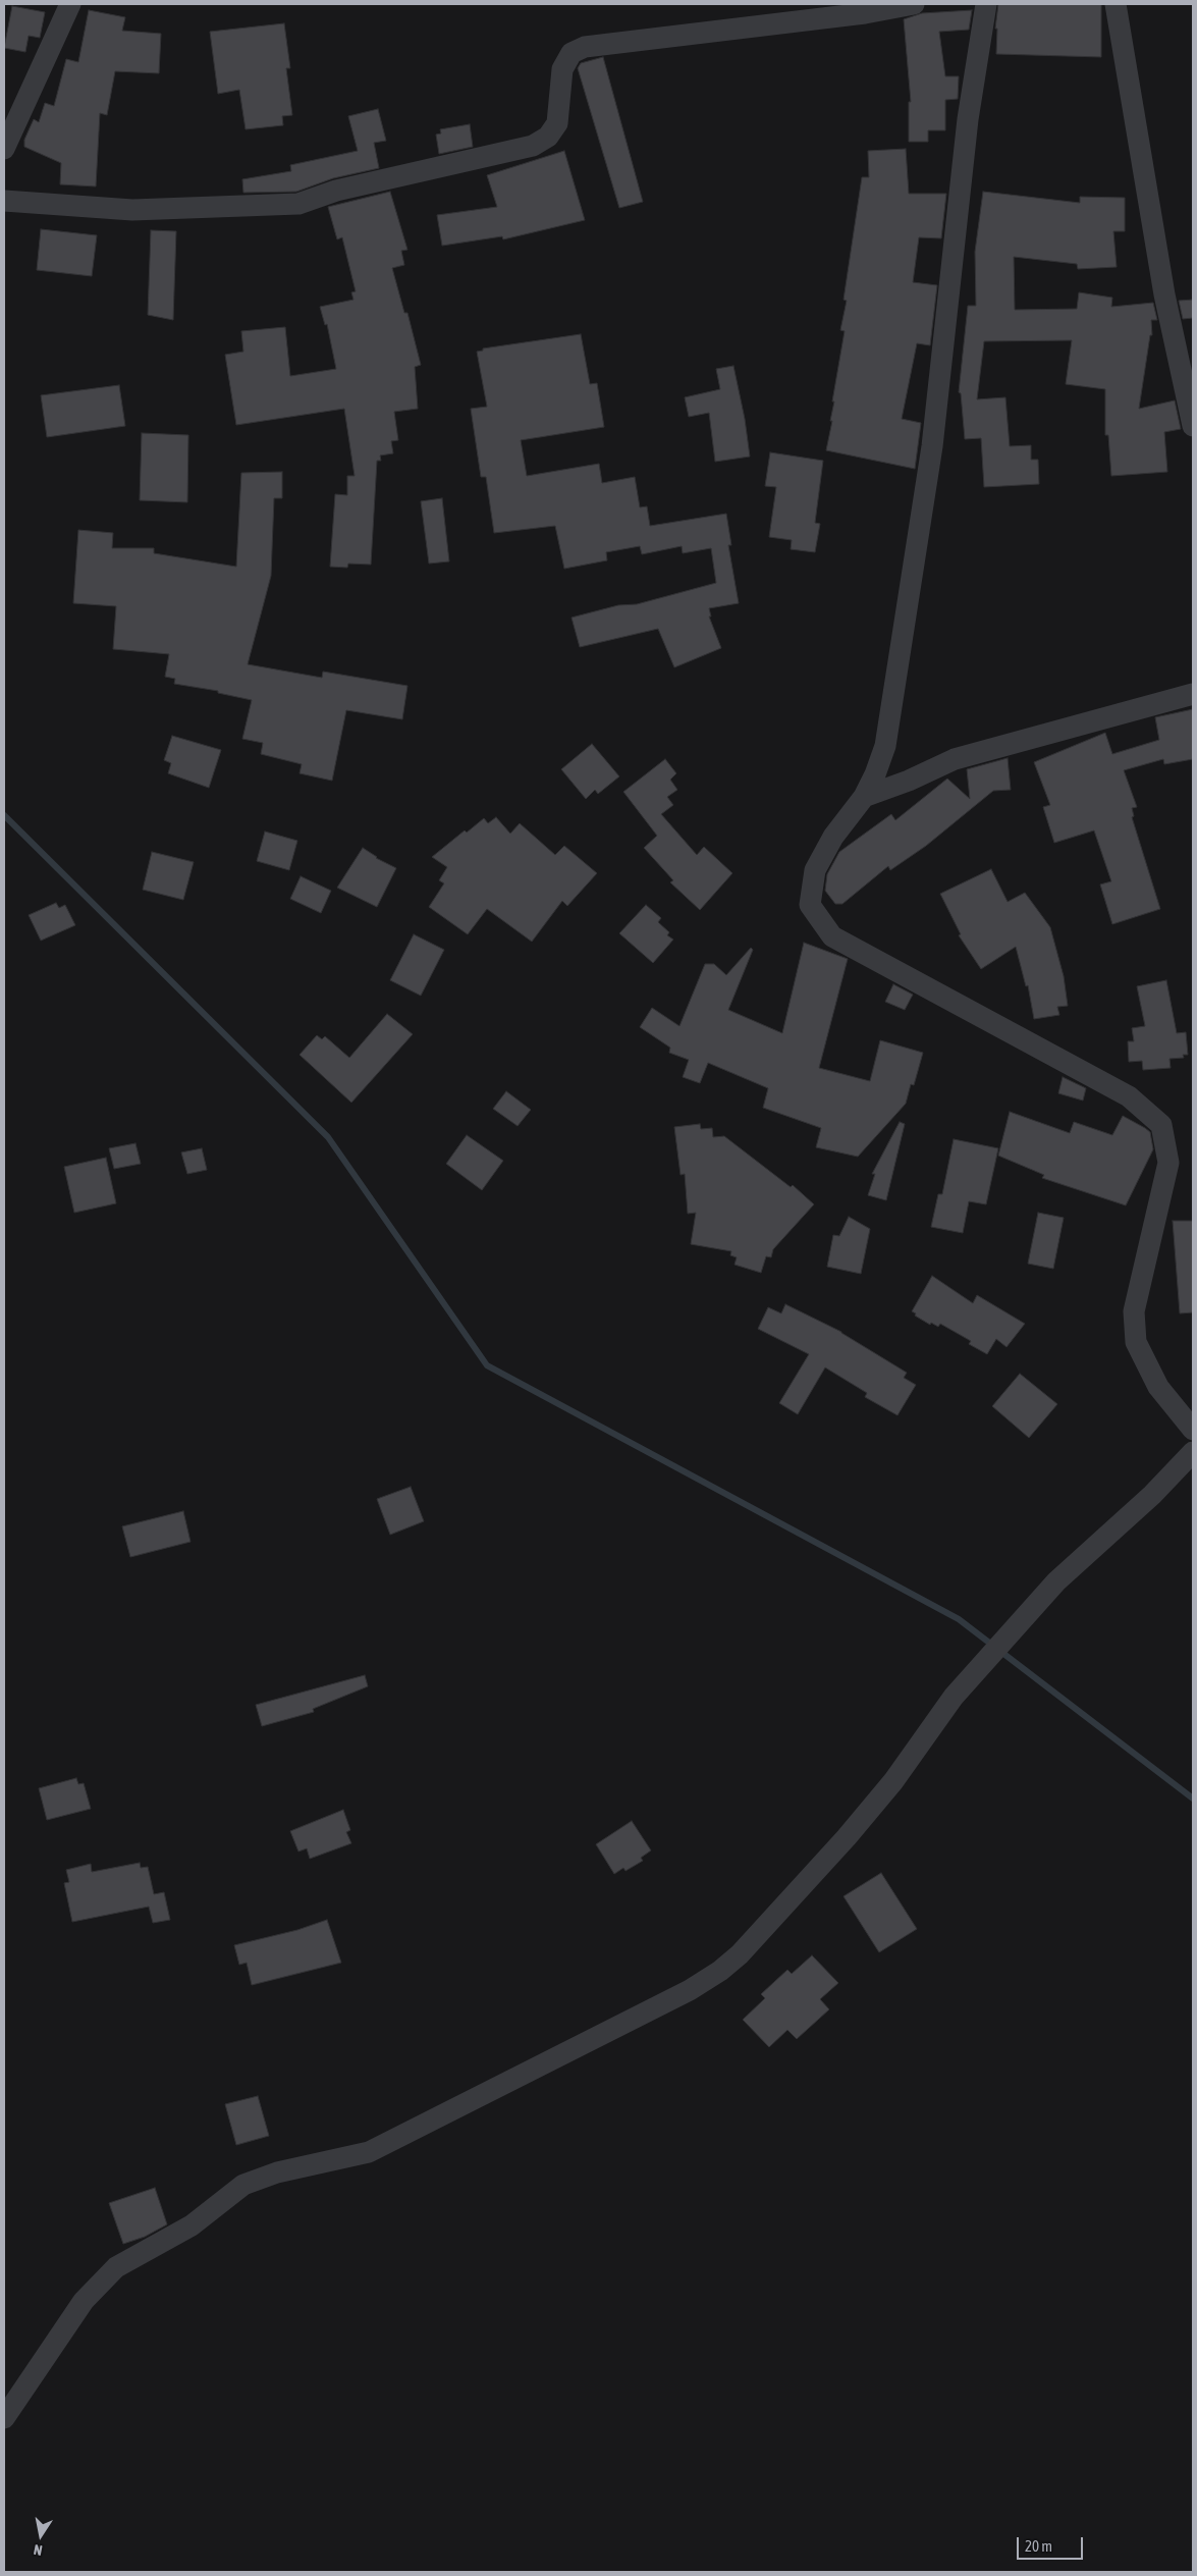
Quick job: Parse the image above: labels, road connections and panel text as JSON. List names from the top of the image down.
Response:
{
  "scale_bar": "20 m",
  "north": "bottom"
}
